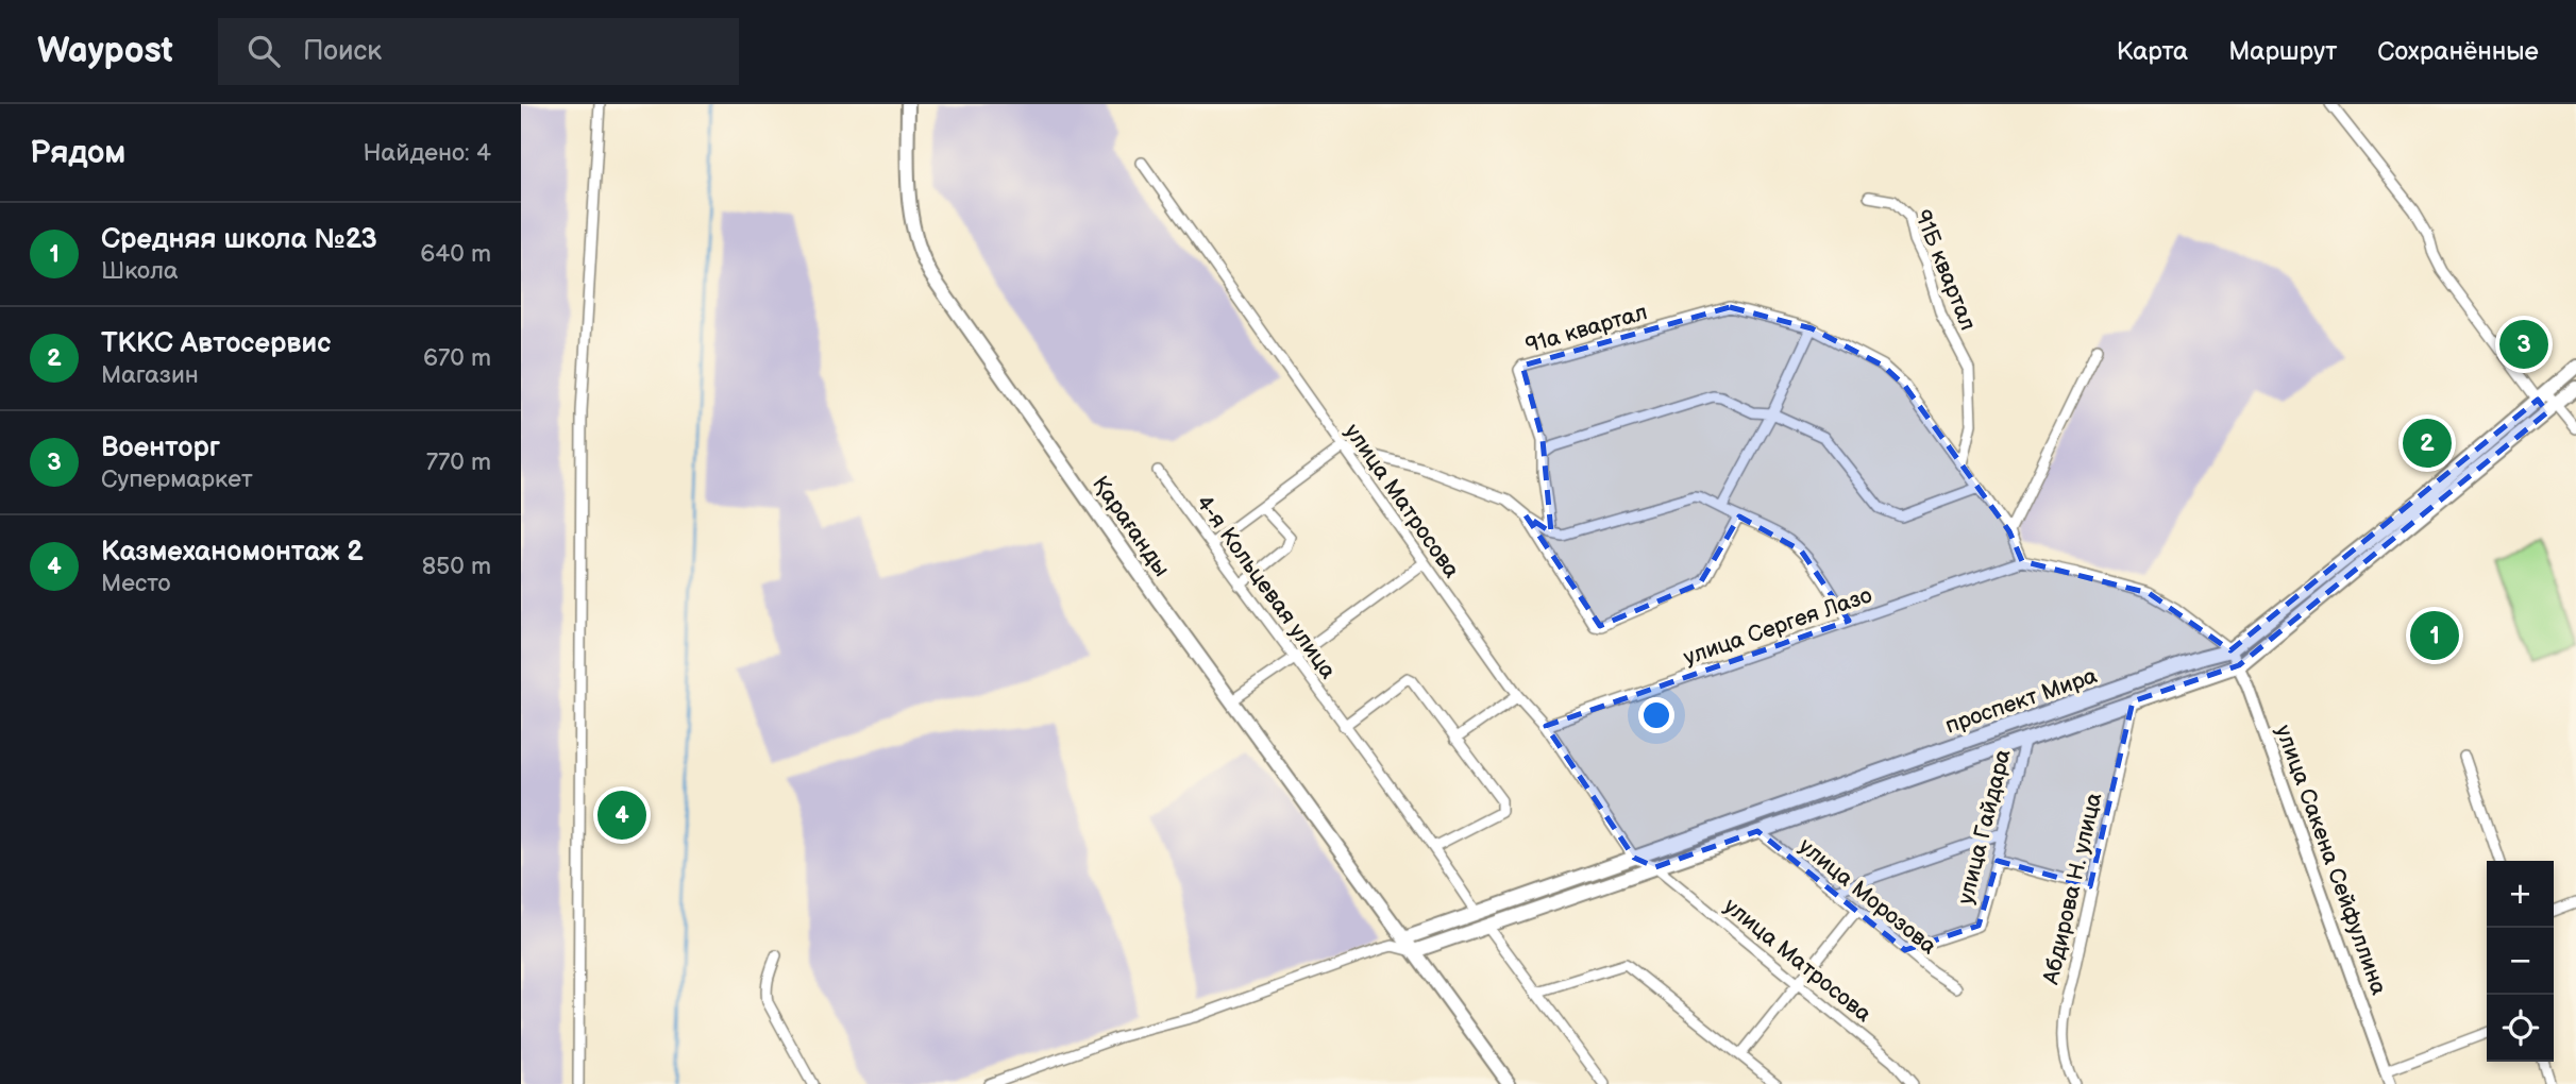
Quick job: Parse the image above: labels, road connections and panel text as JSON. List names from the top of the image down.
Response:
{
  "streets": {
    "main road": ["Қарағанды", "проспект Мира"],
    "street": [
      "91Б квартал",
      "91а квартал",
      "улица Матросова",
      "4-я Кольцевая улица",
      "улица Сергея Лазо",
      "улица Гайдара",
      "улица Сакена Сейфуллина",
      "Абдирова Н. улица",
      "улица Морозова"
    ]
  },
  "crossings": [
    ["улица Матросова", "улица Сергея Лазо"],
    ["улица Матросова", "проспект Мира"],
    ["Қарағанды", "проспект Мира"],
    ["4-я Кольцевая улица", "проспект Мира"],
    ["проспект Мира", "улица Гайдара"],
    ["проспект Мира", "улица Сакена Сейфуллина"],
    ["проспект Мира", "Абдирова Н. улица"],
    ["проспект Мира", "улица Морозова"],
    ["улица Гайдара", "улица Морозова"]
  ],
  "page": {
    "header": "Waypost",
    "search": "Поиск",
    "nav": ["Карта", "Маршрут", "Сохранённые"],
    "heading": ["Рядом", "Найдено: 4"],
    "list": [
      {
        "mark": "1",
        "name": "Средняя школа №23",
        "note": "Школа",
        "value": "640 m"
      },
      {
        "mark": "2",
        "name": "ТККС Автосервис",
        "note": "Магазин",
        "value": "670 m"
      },
      {
        "mark": "3",
        "name": "Военторг",
        "note": "Супермаркет",
        "value": "770 m"
      },
      {
        "mark": "4",
        "name": "Казмеханомонтаж 2",
        "note": "Место",
        "value": "850 m"
      }
    ],
    "pins": [
      "3",
      "2",
      "1",
      "4"
    ],
    "map_buttons": ["+", "−"]
  }
}
